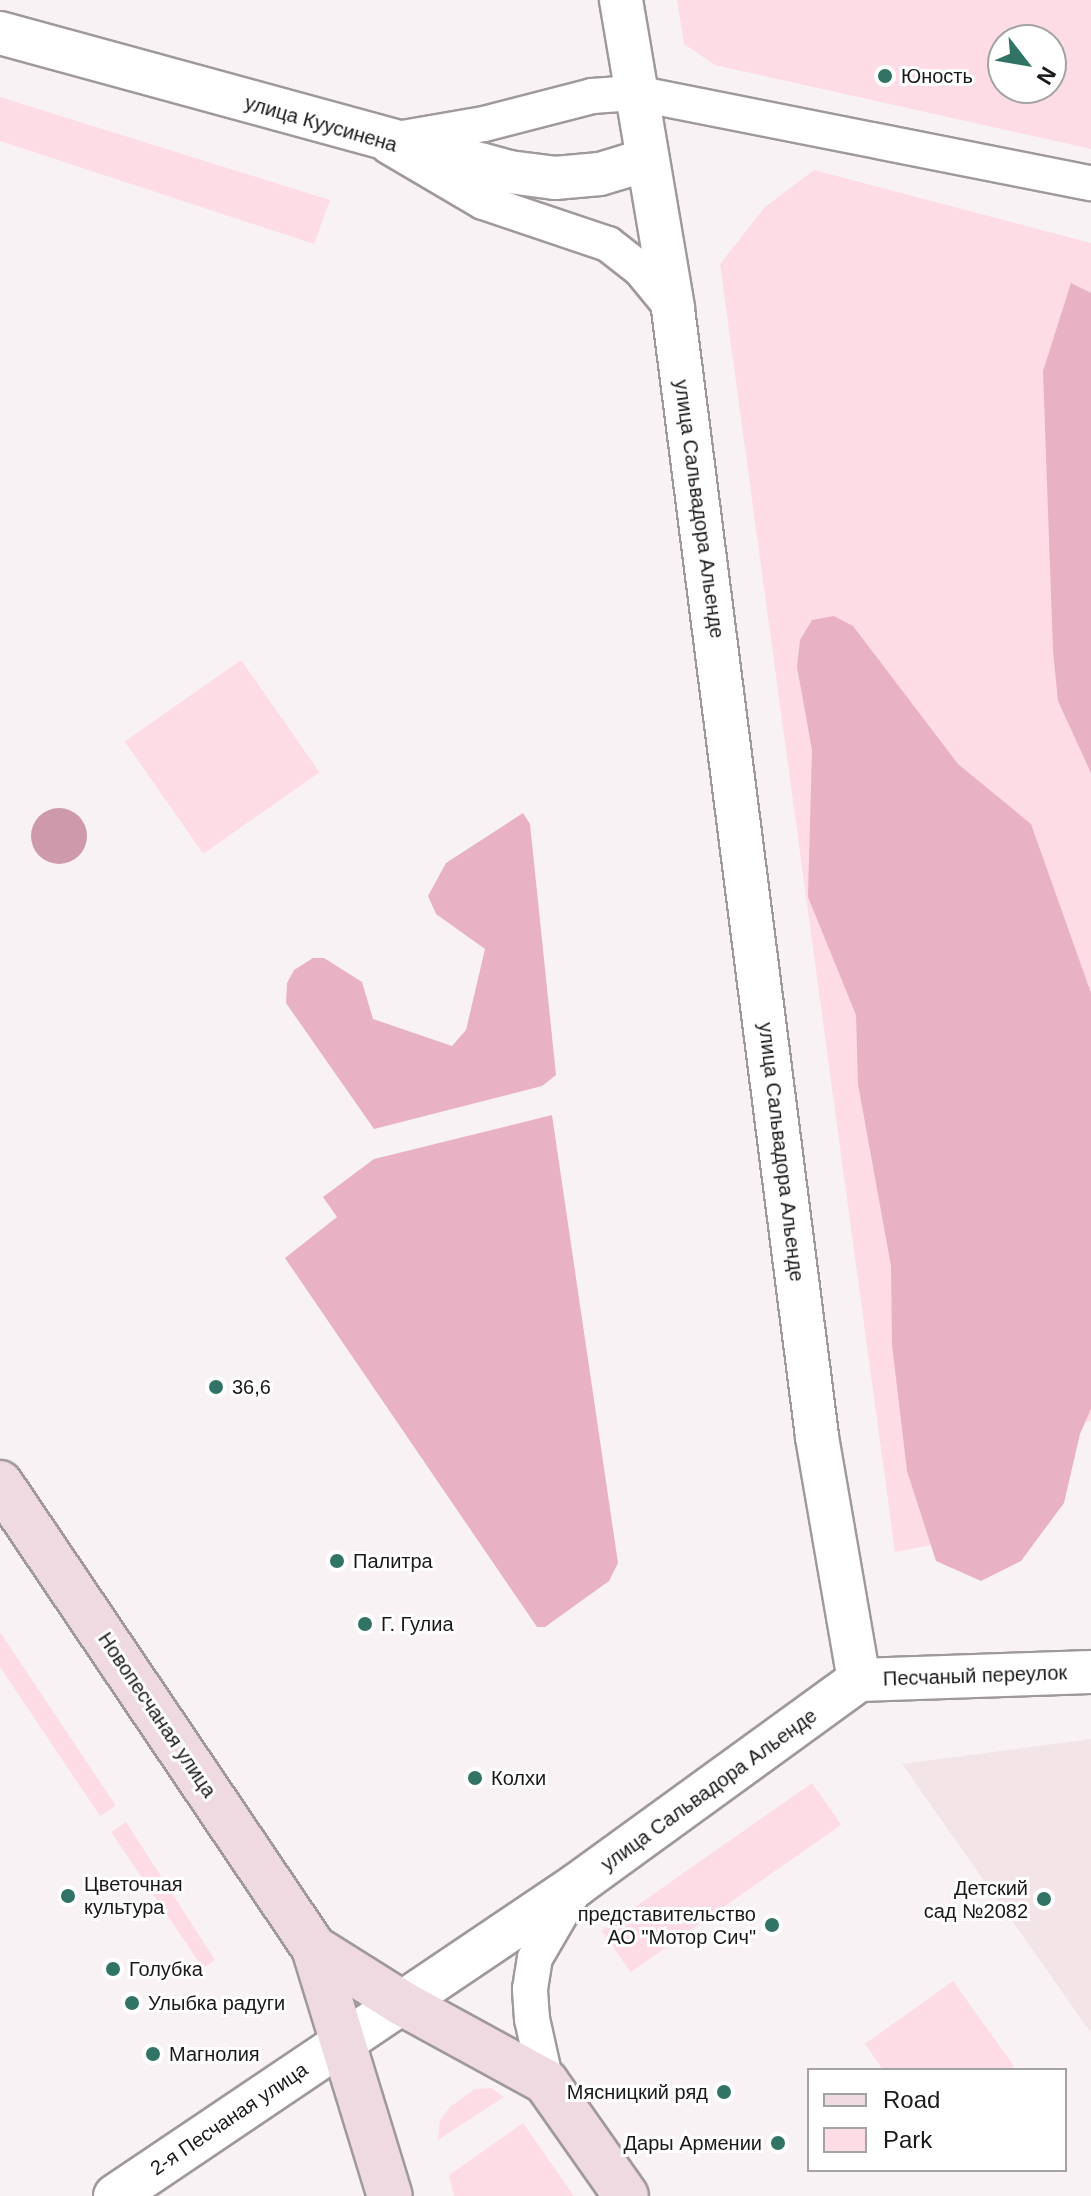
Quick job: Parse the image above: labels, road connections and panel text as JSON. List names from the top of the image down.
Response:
{
  "streets": {
    "main road": ["Новопесчаная улица"],
    "street": [
      "улица Куусинена",
      "улица Сальвадора Альенде",
      "Песчаный переулок",
      "2-я Песчаная улица"
    ]
  },
  "crossings": [
    ["улица Куусинена", "улица Сальвадора Альенде"],
    ["улица Сальвадора Альенде", "Песчаный переулок"],
    ["улица Сальвадора Альенде", "Новопесчаная улица"],
    ["улица Сальвадора Альенде", "2-я Песчаная улица"],
    ["Новопесчаная улица", "2-я Песчаная улица"]
  ],
  "places": [
    "Юность",
    "36,6",
    "Палитра",
    "Г. Гулиа",
    "Колхи",
    "Цветочная культура",
    "Детский сад №2082",
    "представительство АО \"Мотор Сич\"",
    "Голубка",
    "Улыбка радуги",
    "Магнолия",
    "Мясницкий ряд",
    "Дары Армении"
  ],
  "legend": ["Road", "Park"],
  "north": "bottom right"
}
